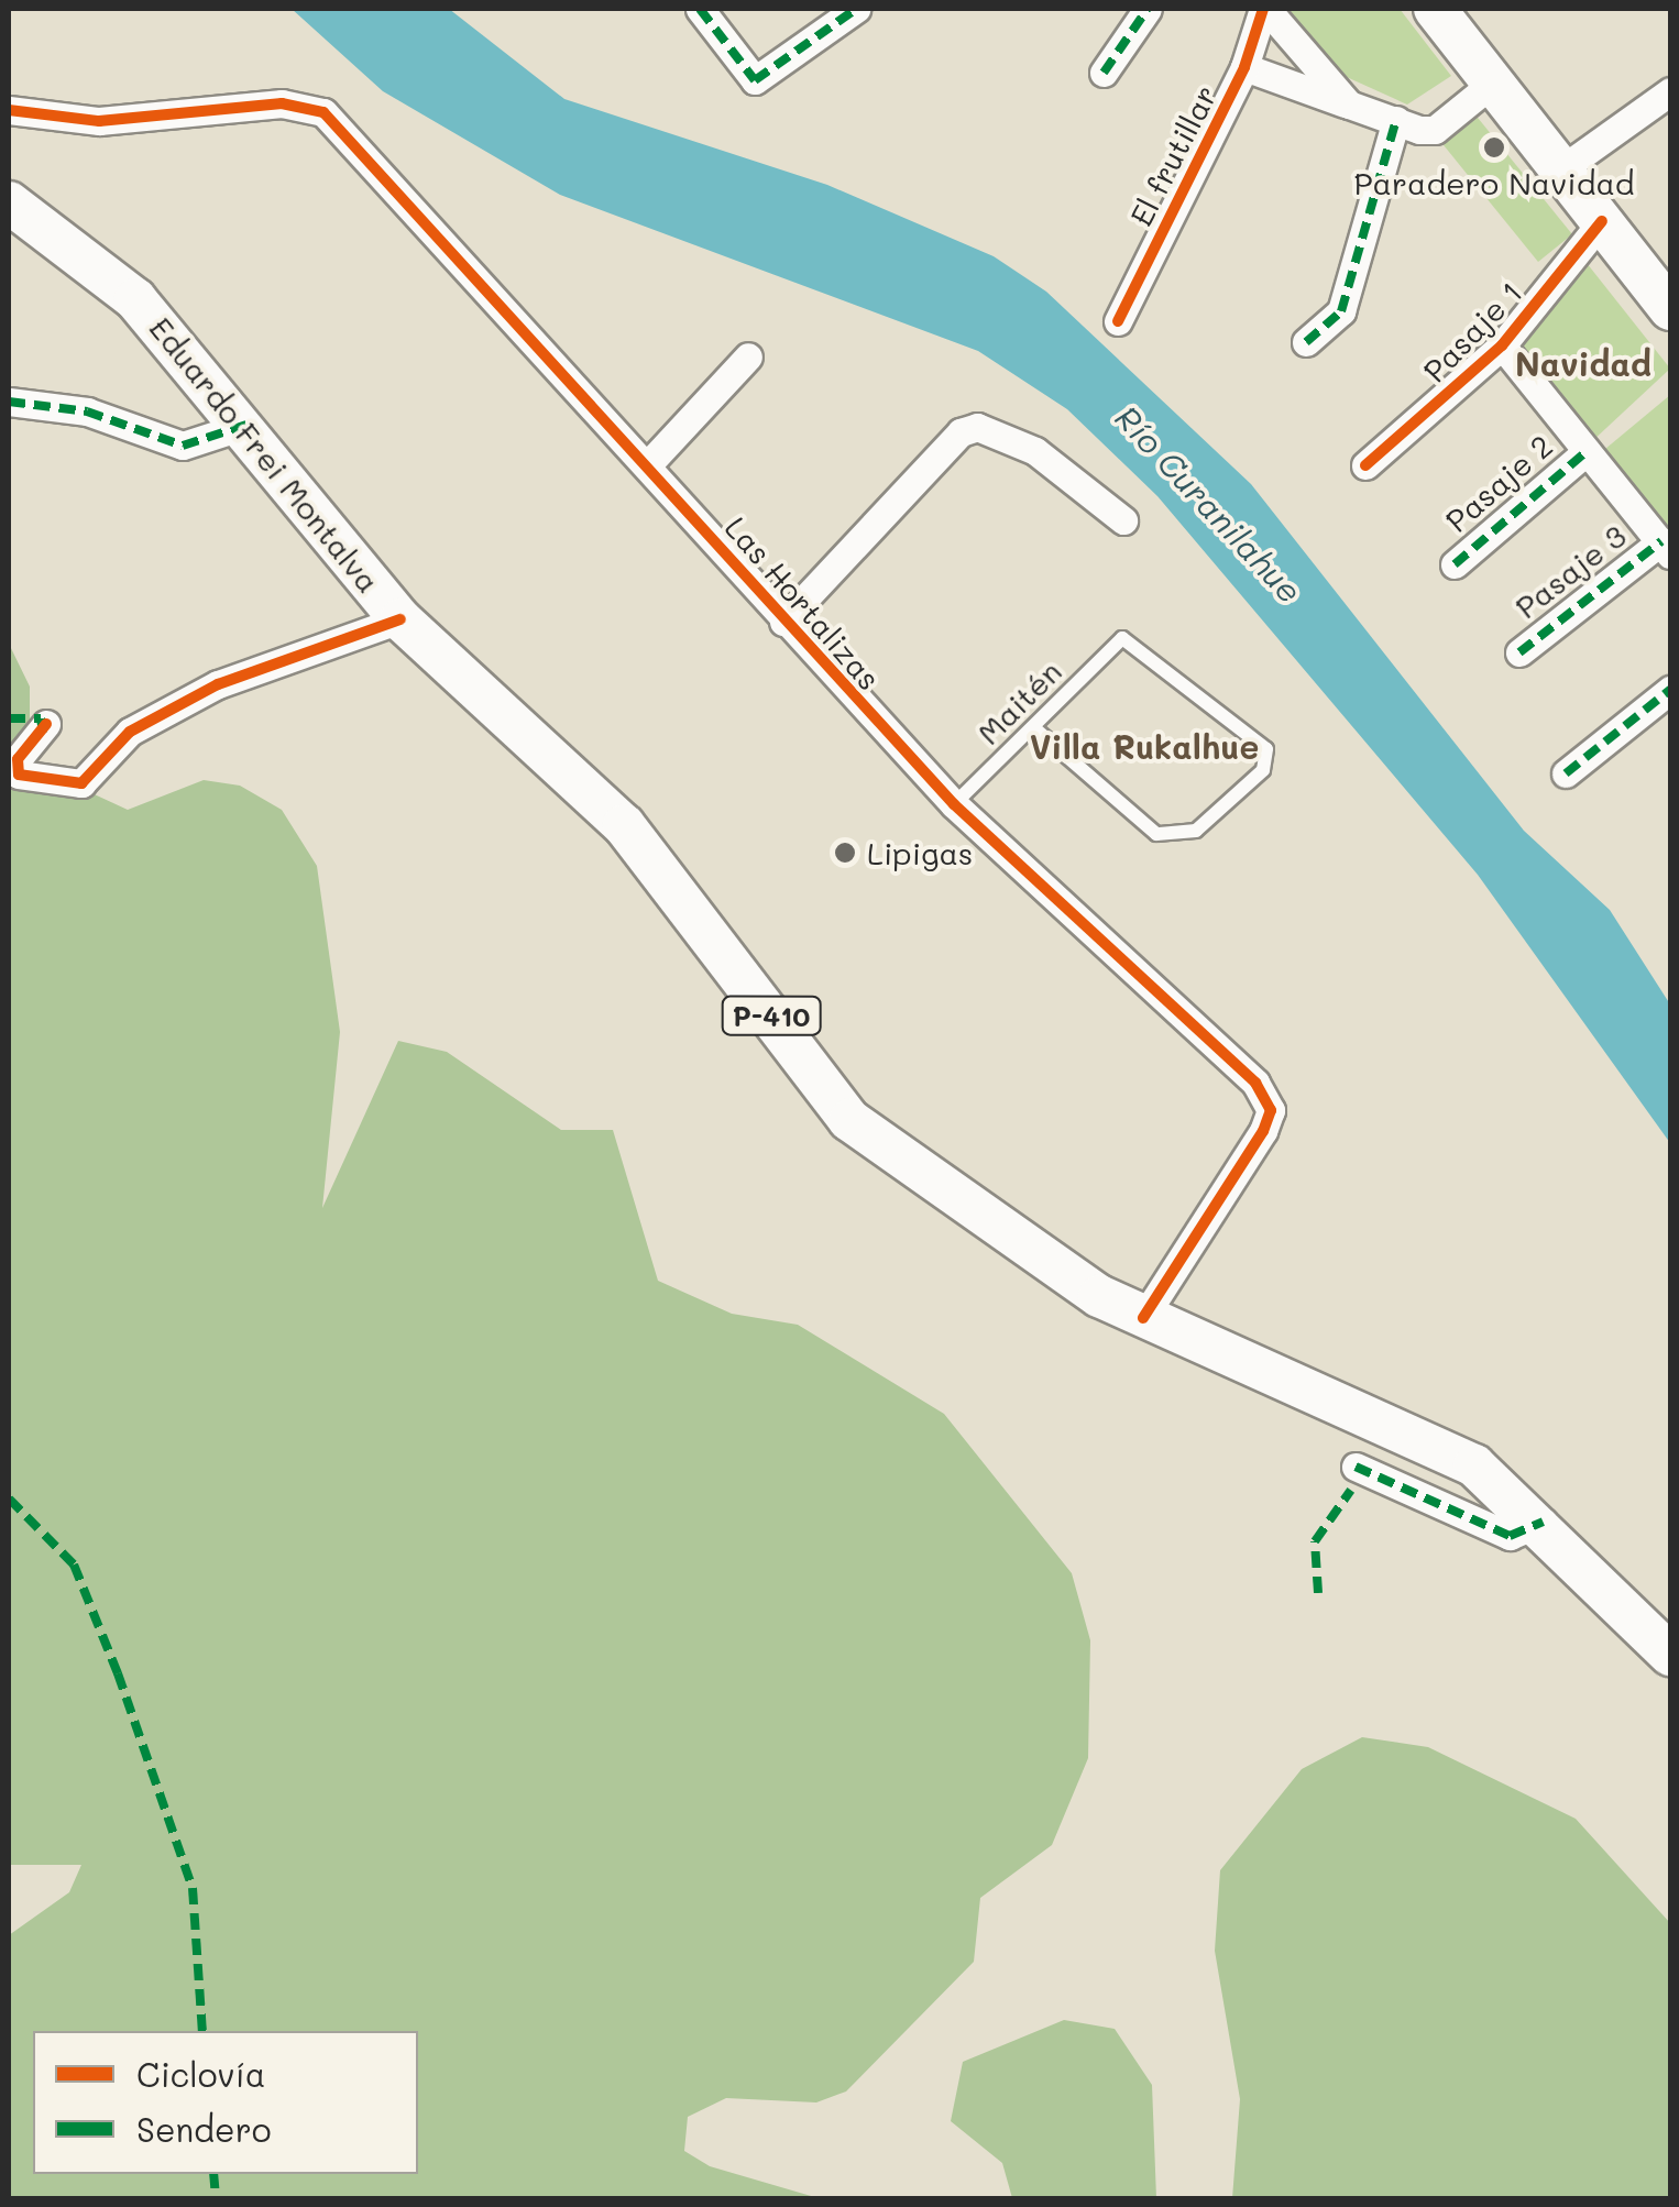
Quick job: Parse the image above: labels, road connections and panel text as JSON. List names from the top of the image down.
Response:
{
  "streets": {
    "main road": ["Eduardo Frei Montalva", "P-410"],
    "street": [
      "El frutillar",
      "Pasaje 1",
      "Pasaje 2",
      "Pasaje 3",
      "Las Hortalizas"
    ],
    "lane": ["Maitén"]
  },
  "crossings": [
    ["Eduardo Frei Montalva", "Las Hortalizas"],
    ["Las Hortalizas", "Maitén"]
  ],
  "districts": ["Navidad", "Villa Rukalhue"],
  "water": ["Río Curanilahue"],
  "places": ["Paradero Navidad", "Lipigas"],
  "legend": ["Ciclovía", "Sendero"]
}
